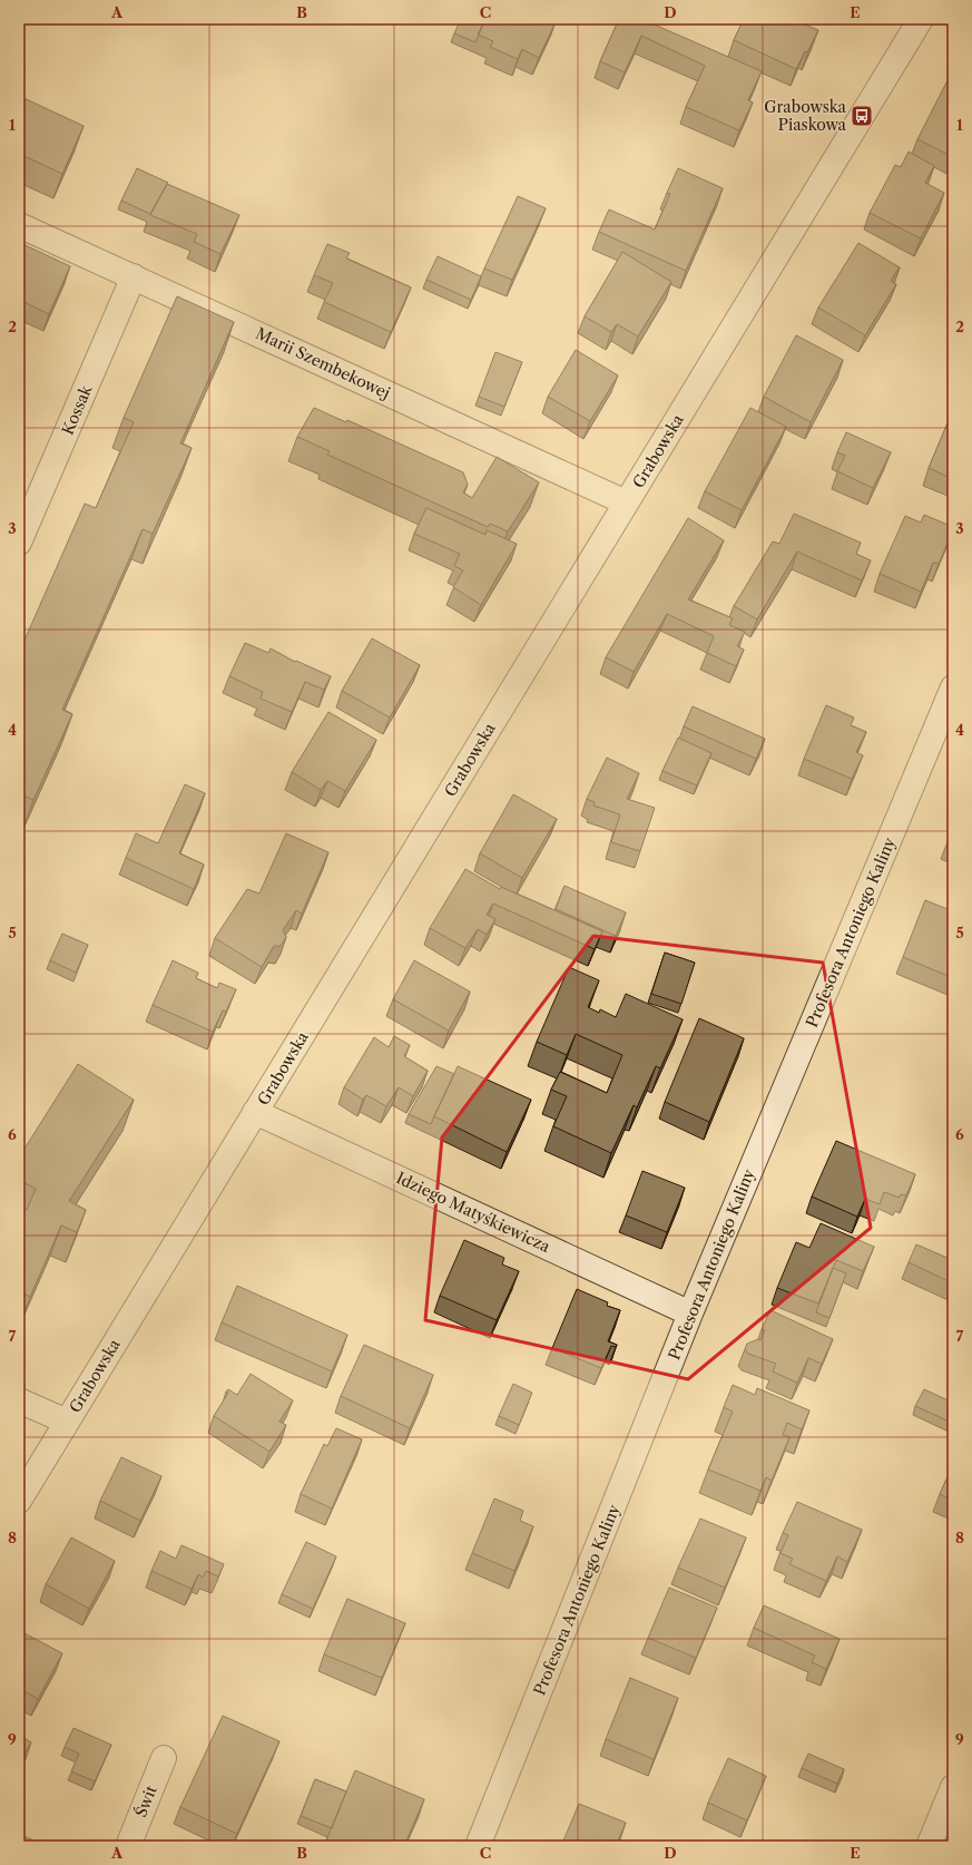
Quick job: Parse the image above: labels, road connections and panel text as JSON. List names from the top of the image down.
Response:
{
  "streets": {
    "street": [
      "Marii Szembekowej",
      "Kossak",
      "Grabowska",
      "Profesora Antoniego Kaliny",
      "Idziego Matyśkiewicza",
      "Świt"
    ]
  },
  "crossings": [
    ["Marii Szembekowej", "Kossak"],
    ["Marii Szembekowej", "Grabowska"],
    ["Grabowska", "Idziego Matyśkiewicza"],
    ["Profesora Antoniego Kaliny", "Idziego Matyśkiewicza"]
  ],
  "places": {
    "bus stop": ["Grabowska Piaskowa"]
  },
  "grid": {
    "columns": [
      "A",
      "B",
      "C",
      "D",
      "E"
    ],
    "rows": [
      "1",
      "2",
      "3",
      "4",
      "5",
      "6",
      "7",
      "8",
      "9"
    ]
  }
}
